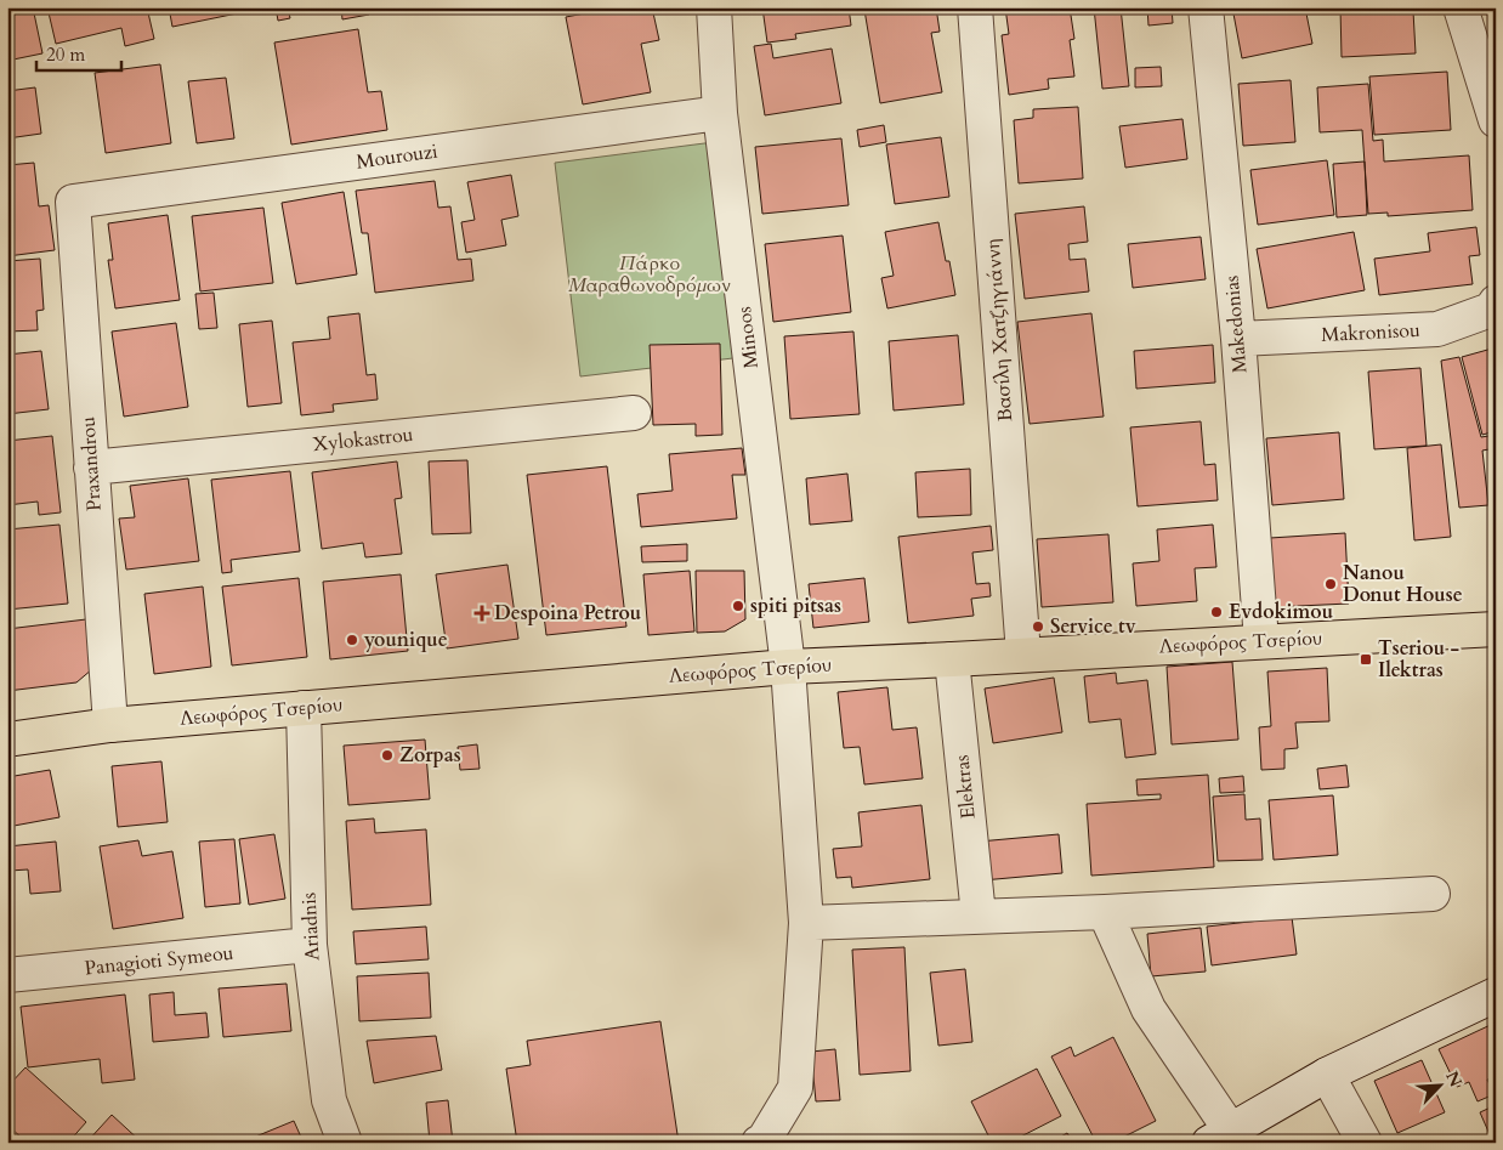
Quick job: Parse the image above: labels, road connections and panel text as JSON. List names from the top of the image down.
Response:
{
  "streets": {
    "main road": ["Λεωφόρος Τσερίου"],
    "street": [
      "Mourouzi",
      "Makedonias",
      "Βασίλη Χατζηγιάννη",
      "Makronisou",
      "Minoos",
      "Xylokastrou",
      "Praxandrou",
      "Elektras",
      "Ariadnis",
      "Panagioti Symeou"
    ]
  },
  "crossings": [
    ["Mourouzi", "Minoos"],
    ["Mourouzi", "Praxandrou"],
    ["Makedonias", "Makronisou"],
    ["Makedonias", "Λεωφόρος Τσερίου"],
    ["Βασίλη Χατζηγιάννη", "Λεωφόρος Τσερίου"],
    ["Minoos", "Λεωφόρος Τσερίου"],
    ["Xylokastrou", "Praxandrou"],
    ["Praxandrou", "Λεωφόρος Τσερίου"],
    ["Λεωφόρος Τσερίου", "Elektras"],
    ["Λεωφόρος Τσερίου", "Ariadnis"],
    ["Ariadnis", "Panagioti Symeou"]
  ],
  "parks": ["Πάρκο Μαραθωνοδρόμων"],
  "places": {
    "other": [
      "Nanou Donut House",
      "spiti pitsas",
      "Evdokimou",
      "Service tv",
      "younique",
      "Zorpas"
    ],
    "health": ["Despoina Petrou"],
    "transit": ["Tseriou - Ilektras"]
  },
  "scale_bar": "20 m",
  "north": "top right"
}
